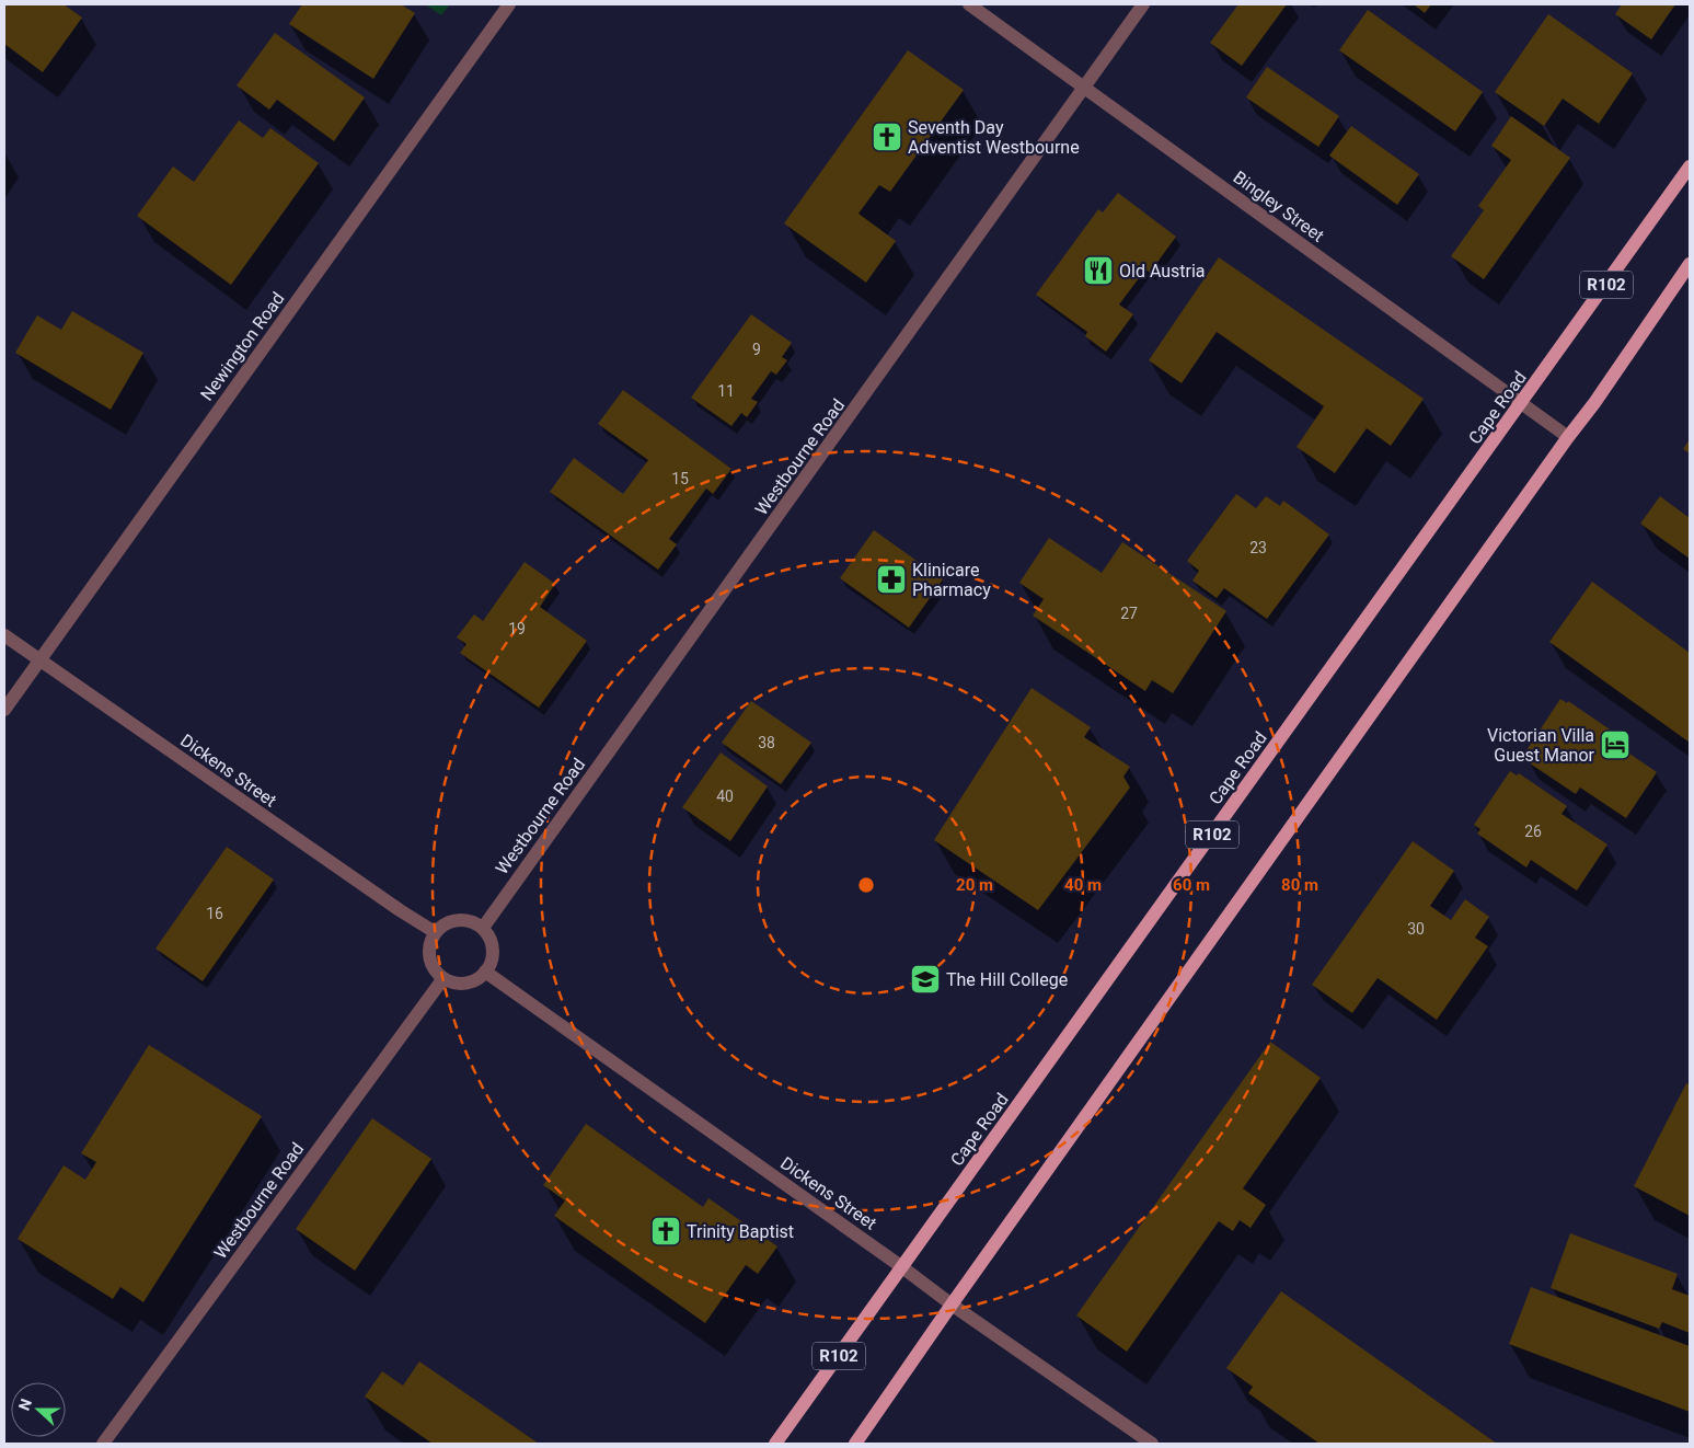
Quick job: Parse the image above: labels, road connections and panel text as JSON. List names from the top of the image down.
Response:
{
  "streets": {
    "main road": ["R102", "Cape Road"],
    "street": [
      "Bingley Street",
      "Newington Road",
      "Westbourne Road",
      "Dickens Street"
    ]
  },
  "crossings": [
    ["Bingley Street", "Cape Road"],
    ["Bingley Street", "Westbourne Road"],
    ["Newington Road", "Dickens Street"],
    ["Cape Road", "Dickens Street"],
    ["Westbourne Road", "Dickens Street"]
  ],
  "places": {
    "church": ["Seventh Day Adventist Westbourne", "Trinity Baptist"],
    "restaurant": ["Old Austria"],
    "pharmacy": ["Klinicare Pharmacy"],
    "hotel": ["Victorian Villa Guest Manor"],
    "school or university": ["The Hill College"]
  },
  "house_numbers": [
    "9",
    "11",
    "15",
    "23",
    "27",
    "19",
    "38",
    "40",
    "26",
    "16",
    "30"
  ],
  "north": "left",
  "rings": [
    "20 m",
    "40 m",
    "60 m",
    "80 m"
  ]
}
